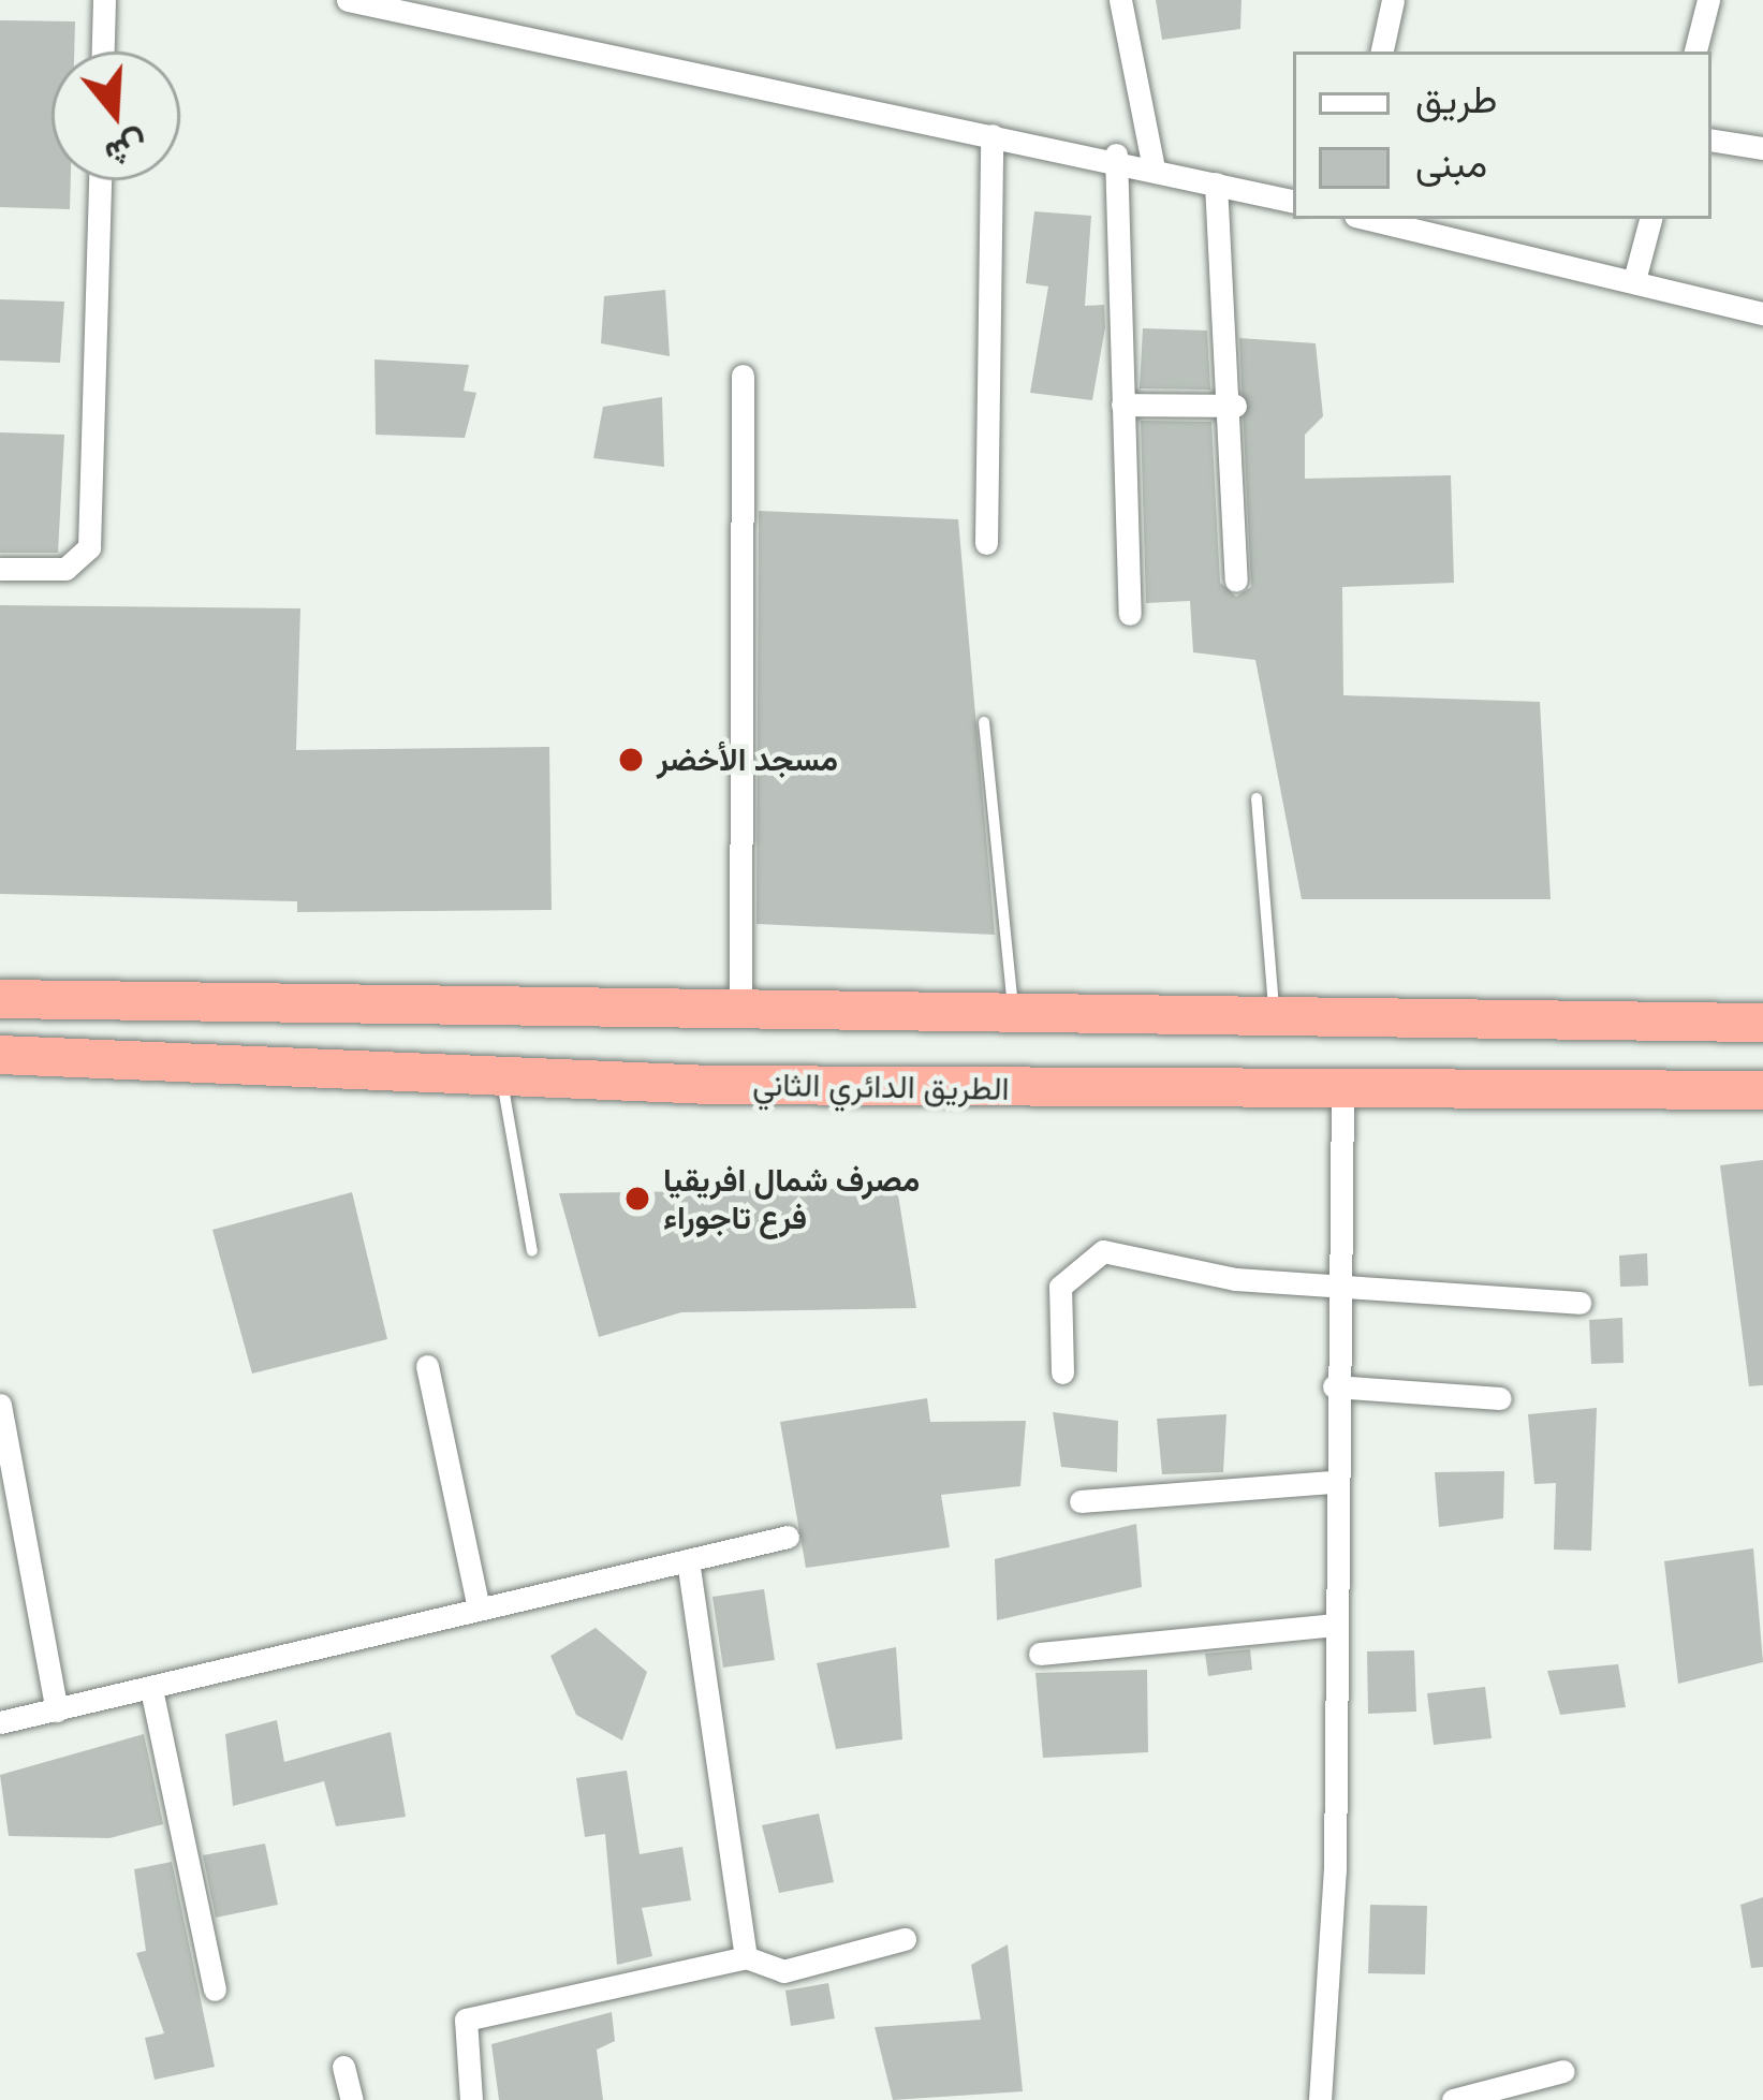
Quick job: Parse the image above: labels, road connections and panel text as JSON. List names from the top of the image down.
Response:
{
  "streets": {
    "highway": ["الطريق الدائري الثاني"]
  },
  "places": ["مسجد الأخضر", "مصرف شمال افريقيا فرع تاجوراء"],
  "legend": ["طريق", "مبنى"],
  "north": "bottom"
}
